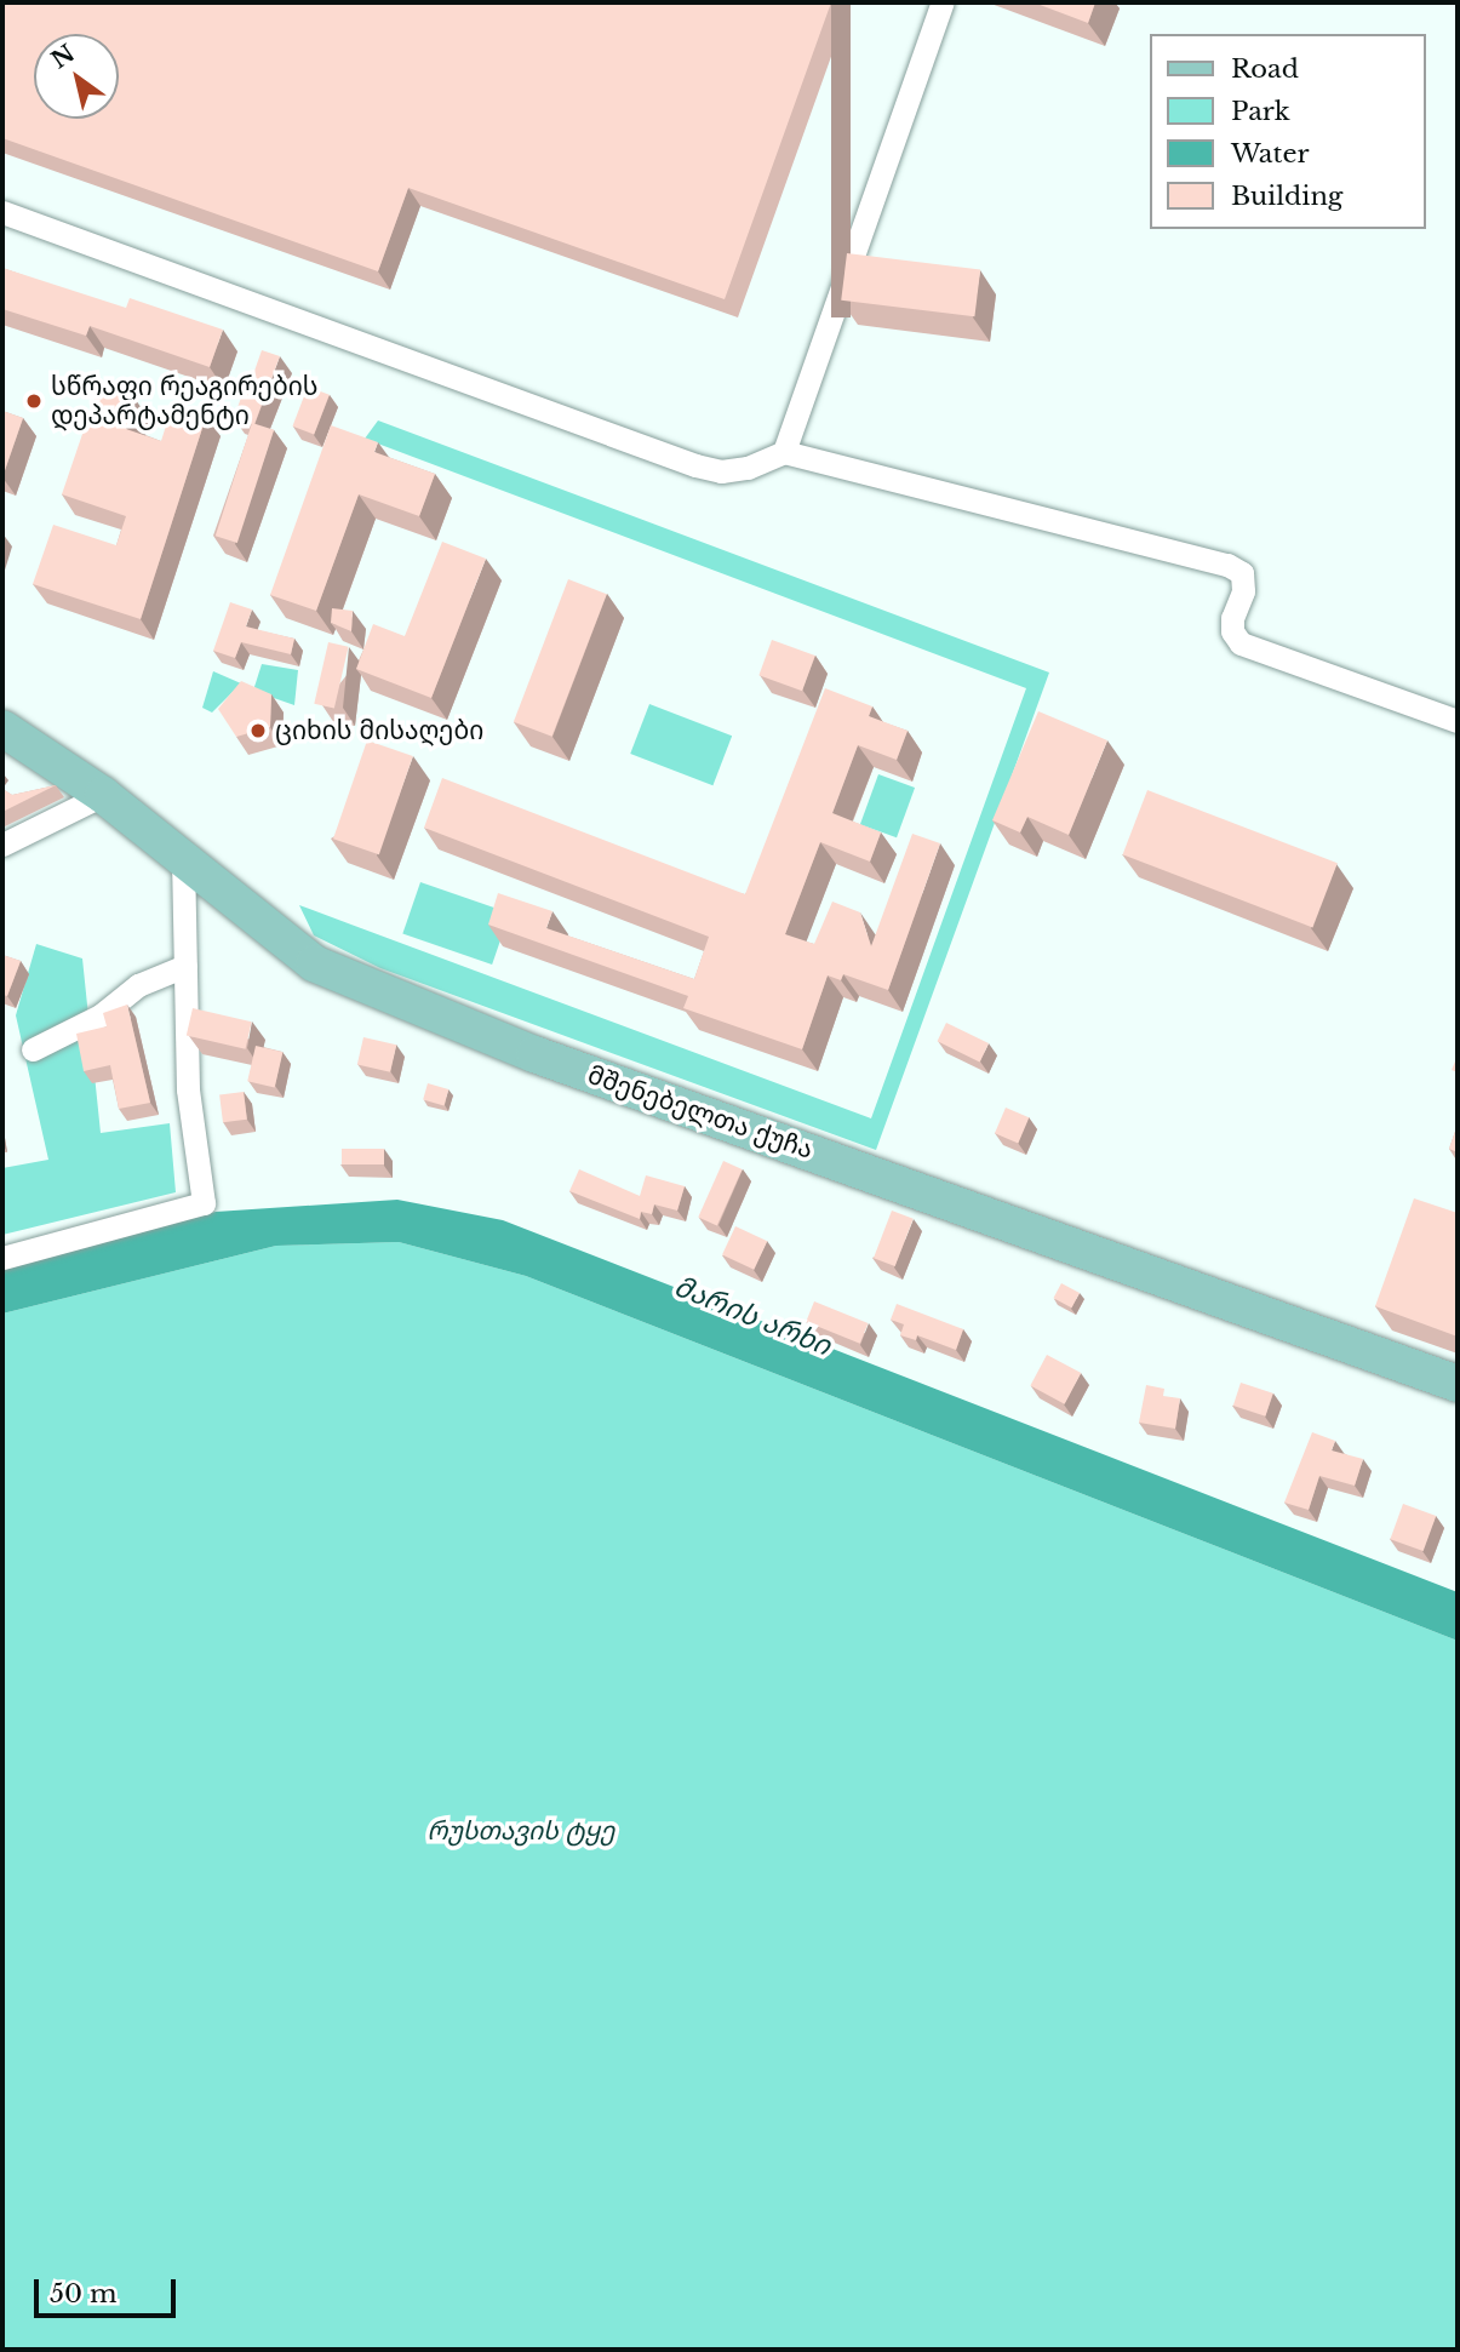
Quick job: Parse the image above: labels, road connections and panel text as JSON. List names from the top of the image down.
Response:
{
  "streets": {
    "main road": ["მშენებელთა ქუჩა"]
  },
  "water": ["მარის არხი"],
  "parks": ["რუსთავის ტყე"],
  "places": ["სწრაფი რეაგირების დეპარტამენტი", "ციხის მისაღები"],
  "legend": [
    "Road",
    "Park",
    "Water",
    "Building"
  ],
  "scale_bar": "50 m",
  "north": "top left"
}
